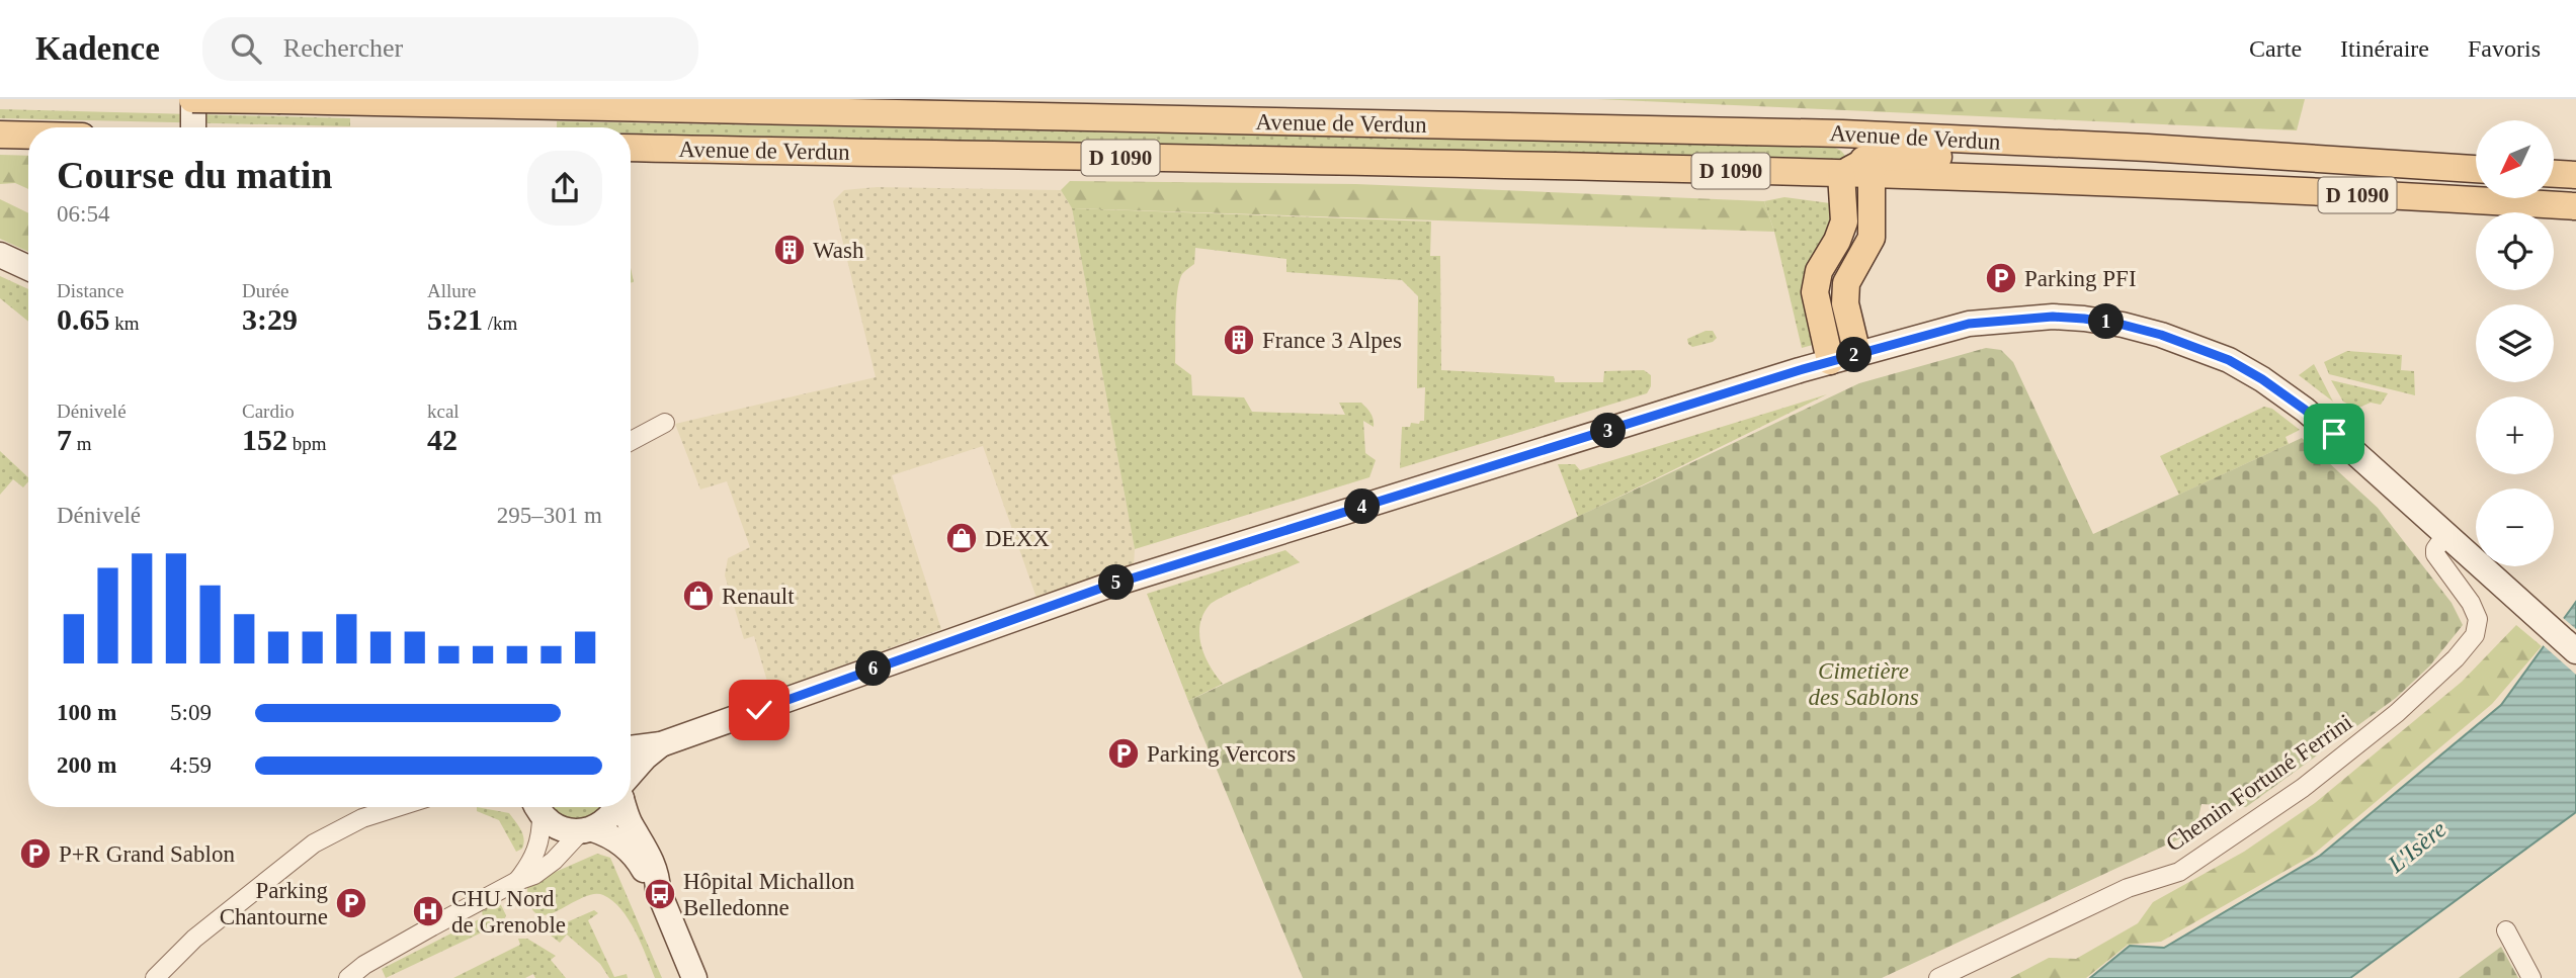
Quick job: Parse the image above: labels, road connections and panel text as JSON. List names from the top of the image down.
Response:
{
  "streets": {
    "main road": ["Avenue de Verdun", "D 1090"],
    "street": ["Chemin Fortuné Ferrini"]
  },
  "water": ["L'Isère"],
  "parks": ["Cimetière des Sablons"],
  "places": {
    "building": ["Wash", "France 3 Alpes"],
    "parking": [
      "Parking PFI",
      "Parking Vercors",
      "P+R Grand Sablon",
      "Parking Chantourne"
    ],
    "shop": ["DEXX", "Renault"],
    "bus stop": ["Hôpital Michallon Belledonne"],
    "hospital": ["CHU Nord de Grenoble"]
  },
  "north": "bottom left",
  "page": {
    "header": "Kadence",
    "search": "Rechercher",
    "nav": ["Carte", "Itinéraire", "Favoris"],
    "map_buttons": ["+", "−"],
    "heading": ["Course du matin", "06:54"],
    "stats": [
      ["Distance", "0.65 km"],
      ["Durée", "3:29"],
      ["Allure", "5:21 /km"],
      ["Dénivelé", "7 m"],
      ["Cardio", "152 bpm"],
      ["kcal", "42"]
    ],
    "pins": [
      "1",
      "2",
      "3",
      "4",
      "5",
      "6"
    ],
    "chart": ["Dénivelé", "295–301 m"],
    "list": [
      {
        "name": "100 m",
        "note": "5:09"
      },
      {
        "name": "200 m",
        "note": "4:59"
      }
    ]
  }
}
